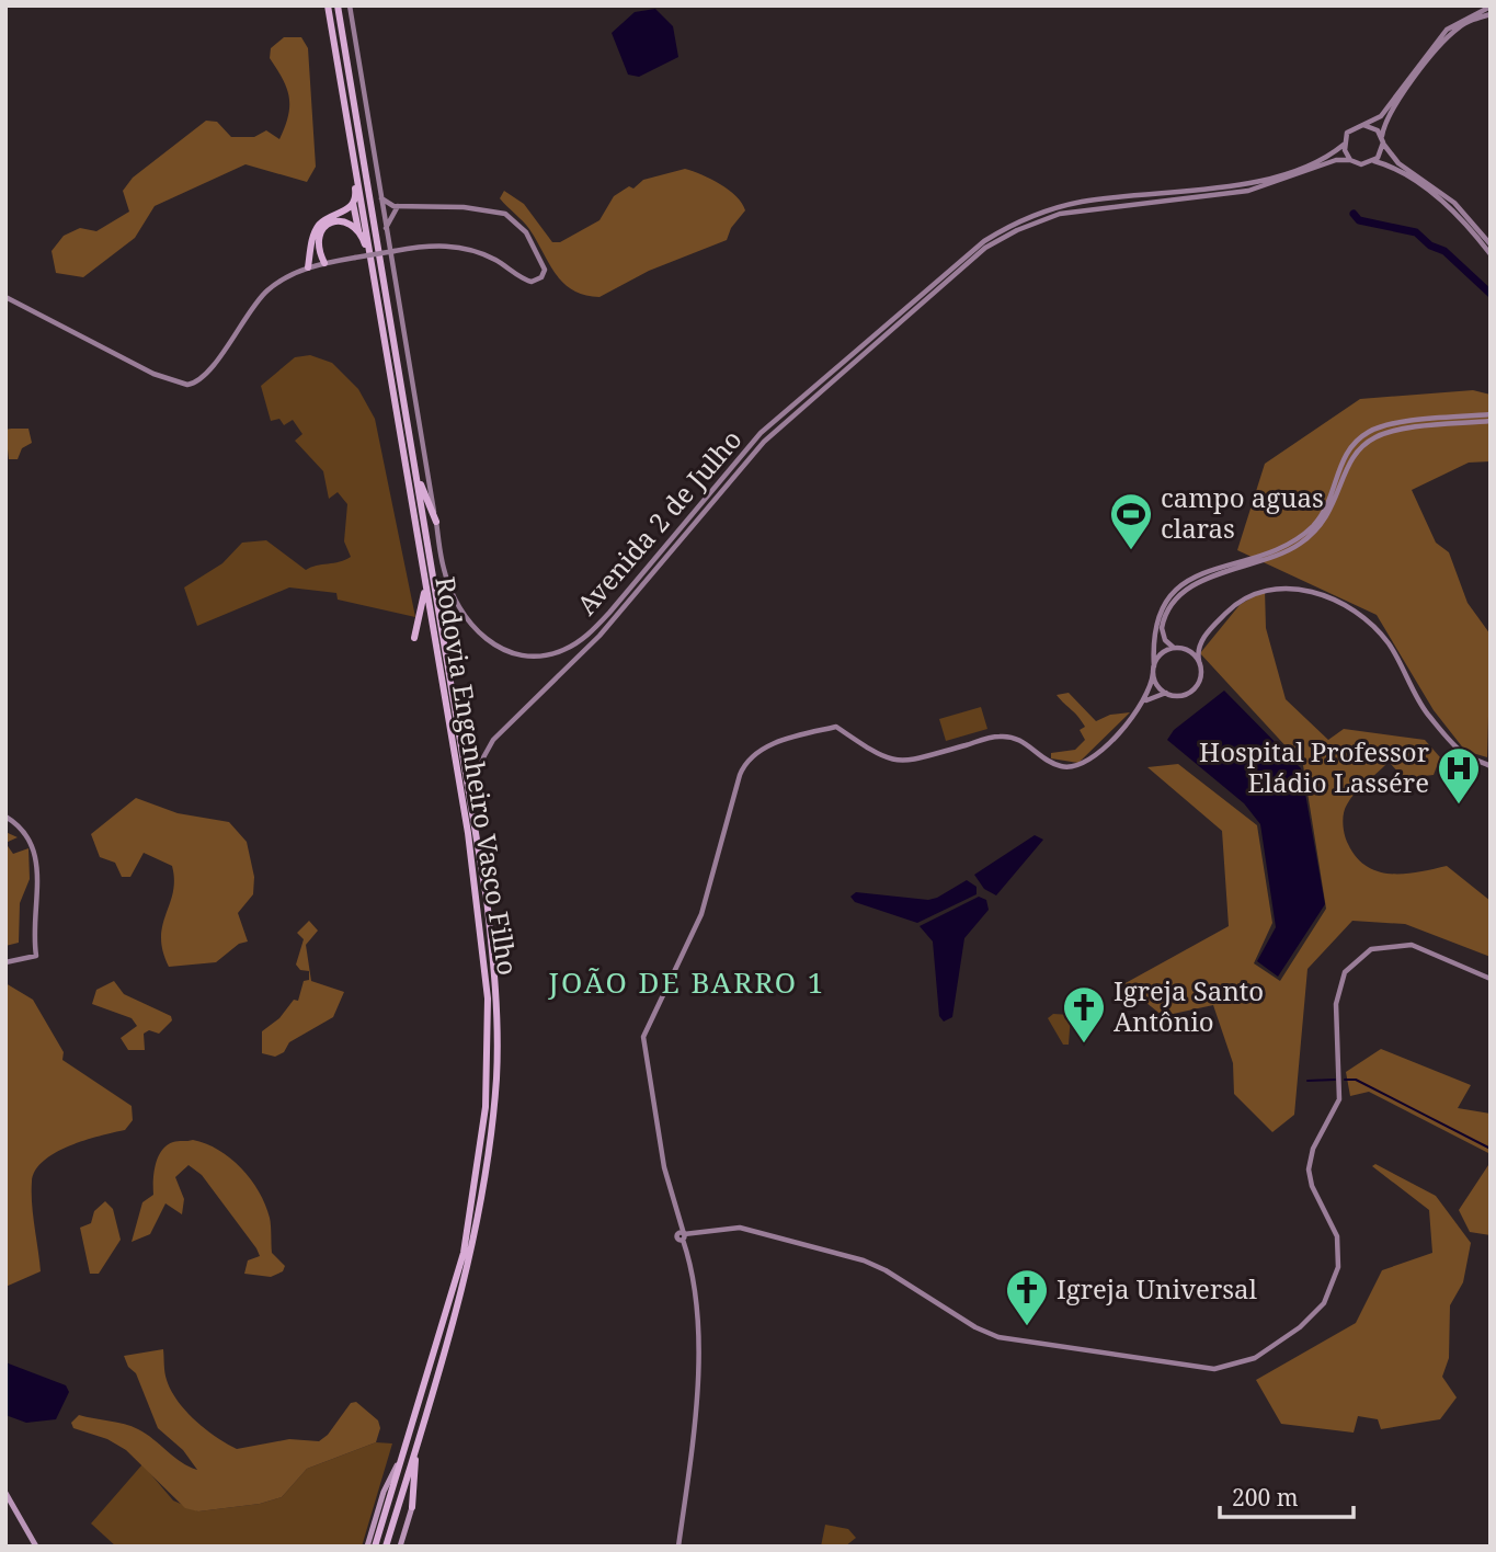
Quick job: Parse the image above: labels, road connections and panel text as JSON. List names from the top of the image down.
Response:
{
  "streets": {
    "highway": ["Rodovia Engenheiro Vasco Filho"],
    "main road": ["Avenida 2 de Julho"]
  },
  "districts": ["JOÃO DE BARRO 1"],
  "places": {
    "sports": ["campo aguas claras"],
    "hospital": ["Hospital Professor Eládio Lassére"],
    "church": ["Igreja Santo Antônio", "Igreja Universal"]
  },
  "scale_bar": "200 m"
}
